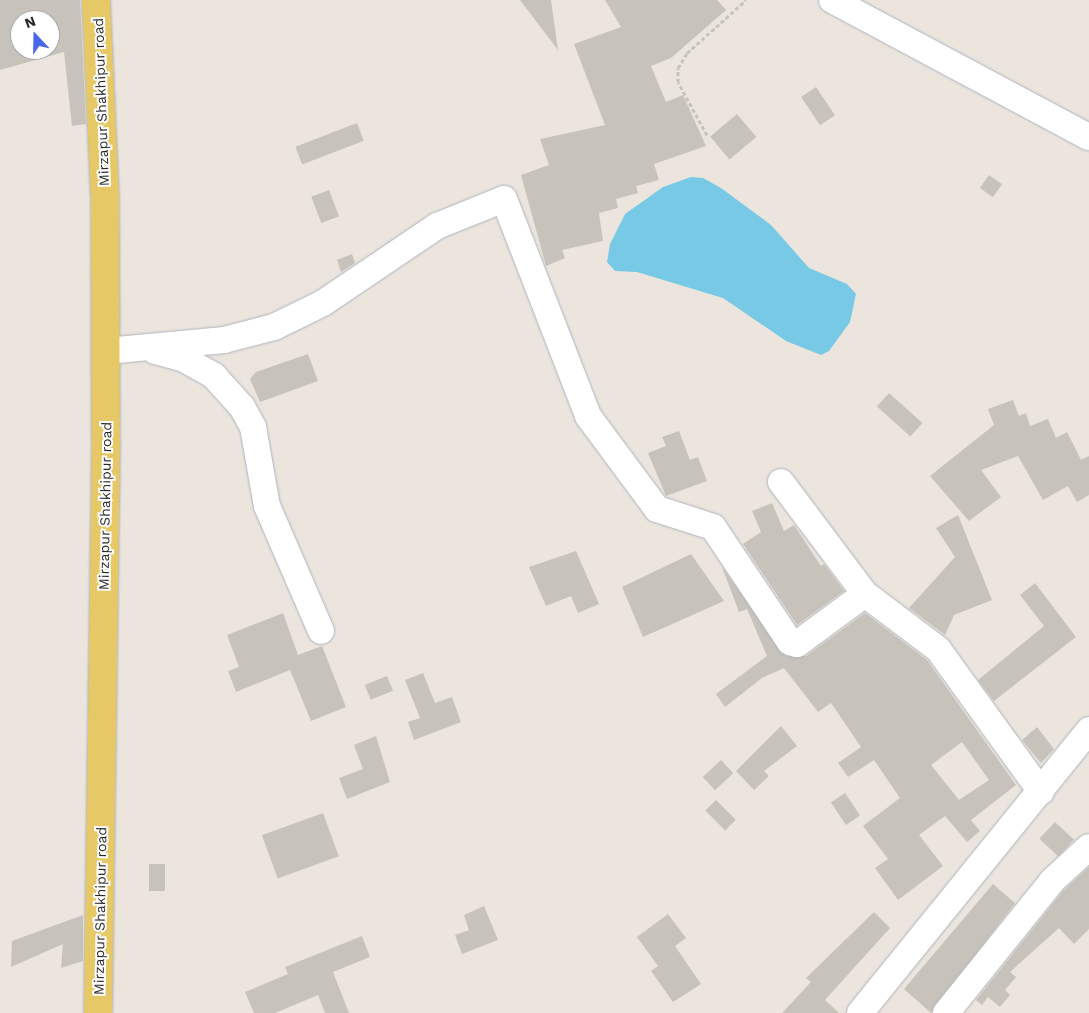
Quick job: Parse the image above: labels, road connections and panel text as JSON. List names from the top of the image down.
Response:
{
  "streets": {
    "main road": ["Mirzapur Shakhipur road"]
  },
  "north": "top"
}
